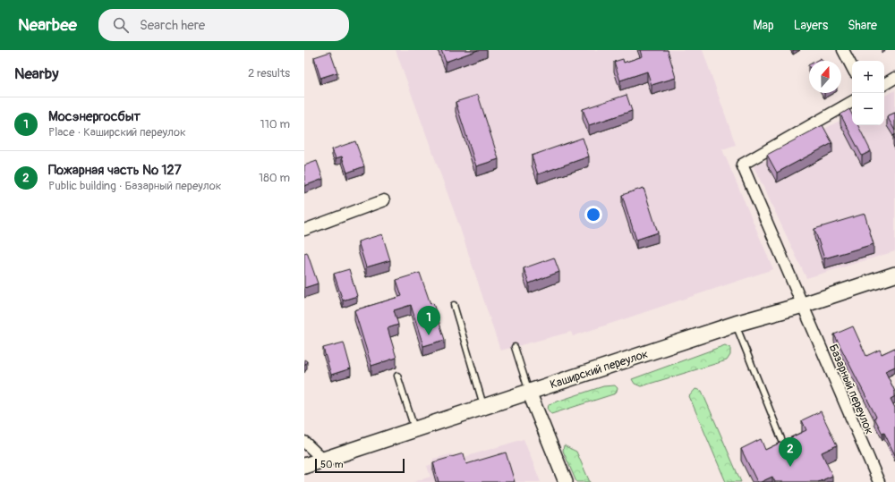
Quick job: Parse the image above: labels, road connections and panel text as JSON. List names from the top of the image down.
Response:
{
  "streets": {
    "main road": ["Каширский переулок"],
    "street": ["Базарный переулок"]
  },
  "crossings": [
    ["Каширский переулок", "Базарный переулок"]
  ],
  "scale_bar": "50 m",
  "north": "top",
  "page": {
    "header": "Nearbee",
    "search": "Search here",
    "nav": ["Map", "Layers", "Share"],
    "heading": ["Nearby", "2 results"],
    "map_buttons": ["+", "−"],
    "list": [
      {
        "mark": "1",
        "name": "Мосэнергосбыт",
        "note": "Place · Каширский переулок",
        "value": "110 m"
      },
      {
        "mark": "2",
        "name": "Пожарная часть № 127",
        "note": "Public building · Базарный переулок",
        "value": "180 m"
      }
    ],
    "pins": ["1", "2"],
    "scale": "50 m"
  }
}
